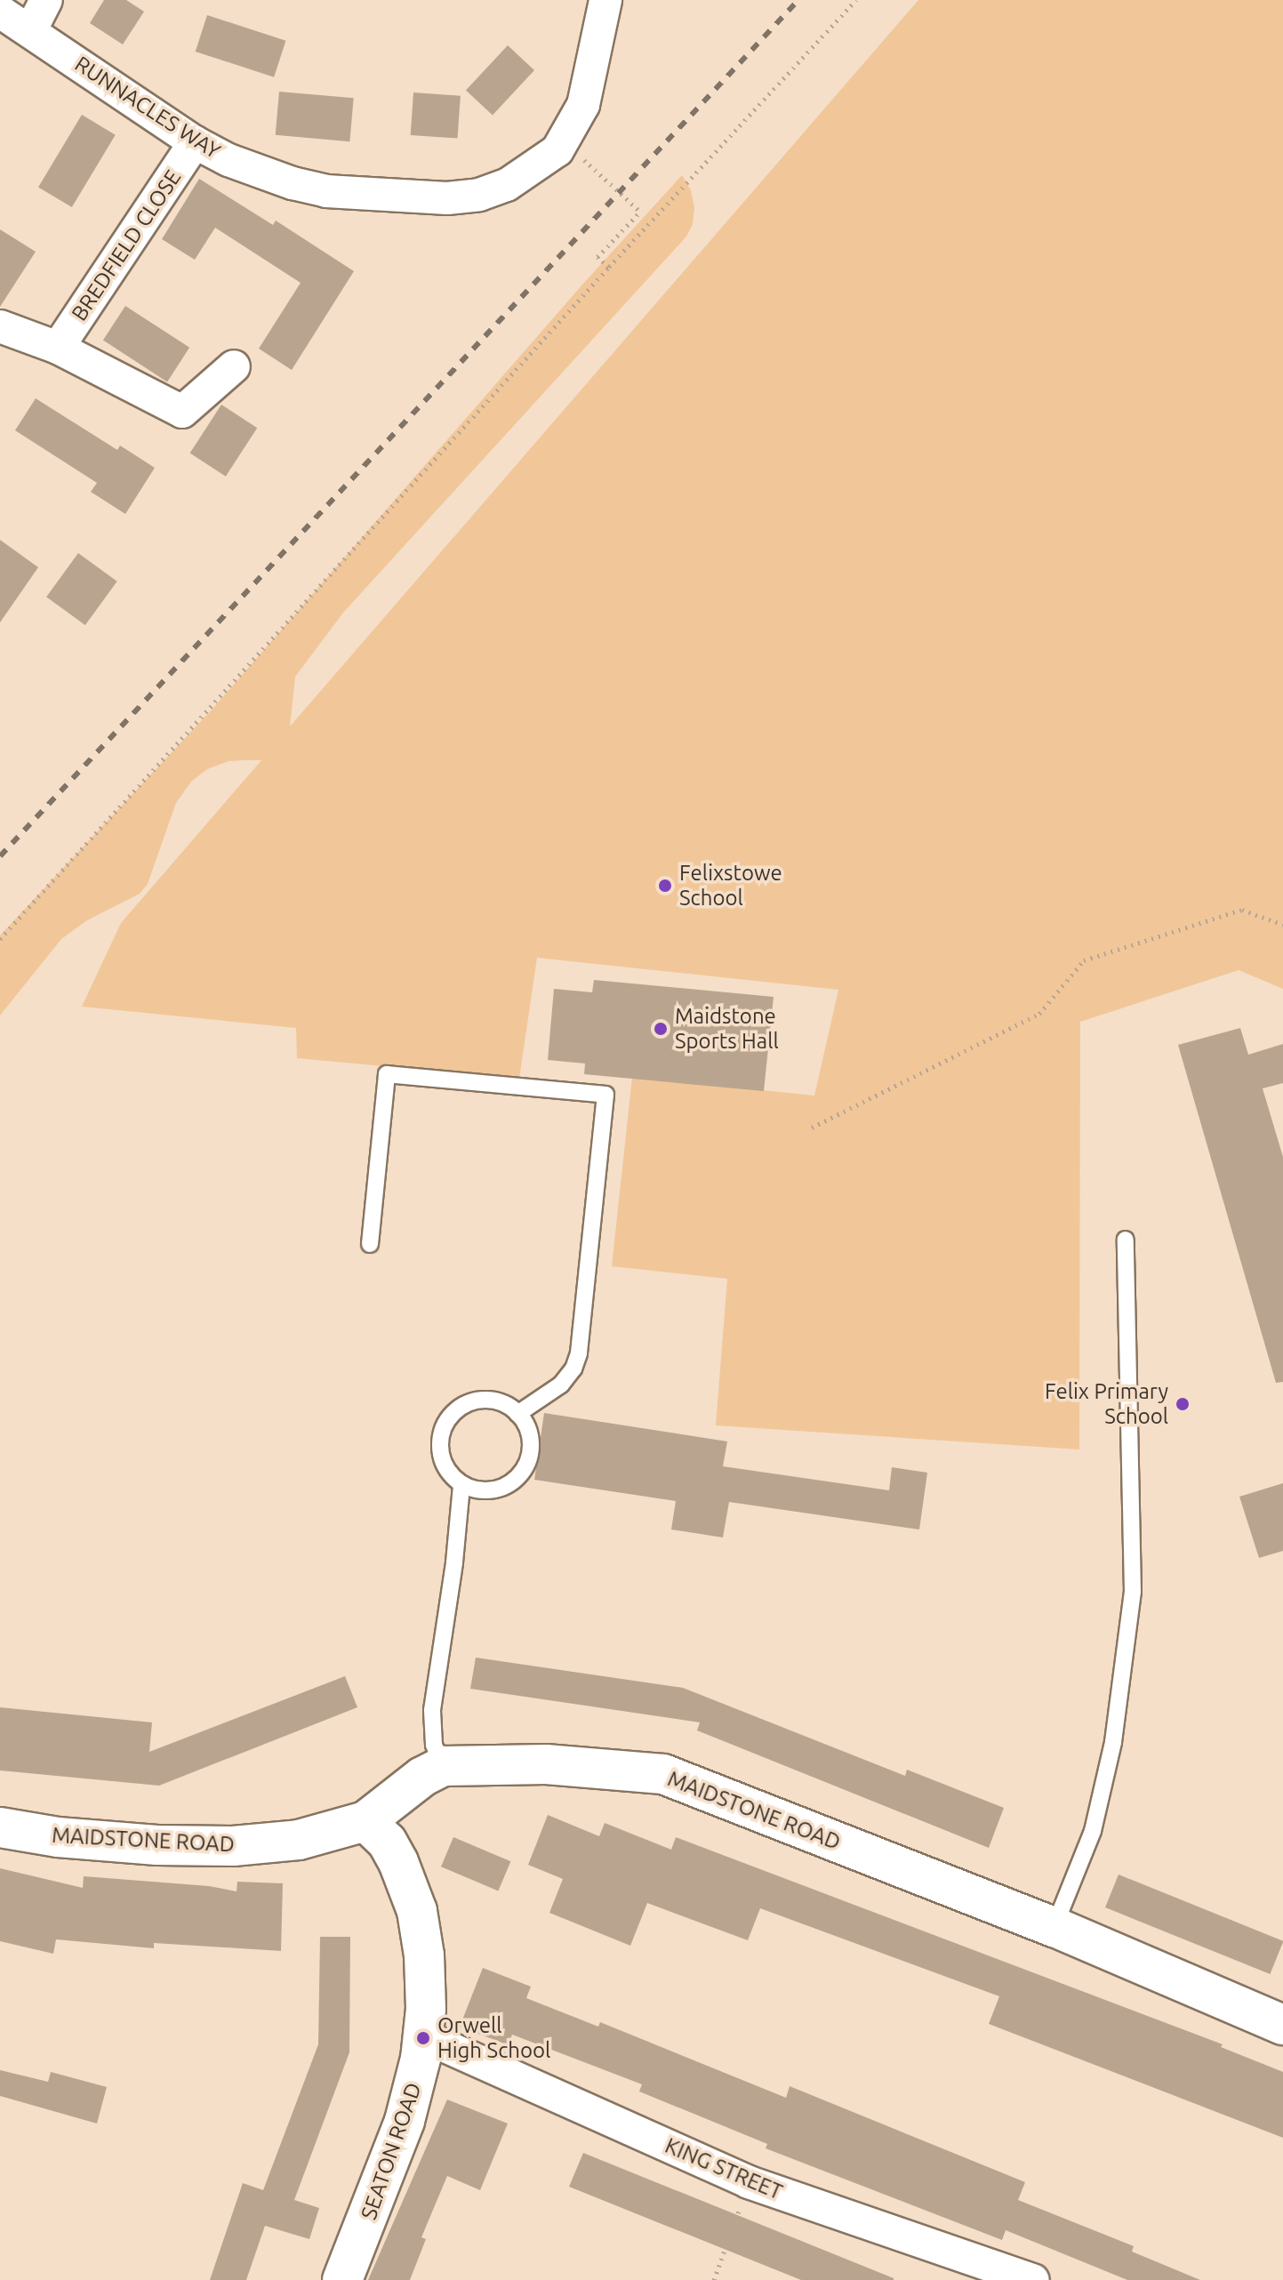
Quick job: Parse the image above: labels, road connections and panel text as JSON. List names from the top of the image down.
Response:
{
  "streets": {
    "street": [
      "RUNNACLES WAY",
      "BREDFIELD CLOSE",
      "MAIDSTONE ROAD",
      "SEATON ROAD",
      "KING STREET"
    ]
  },
  "crossings": [
    ["RUNNACLES WAY", "BREDFIELD CLOSE"],
    ["MAIDSTONE ROAD", "SEATON ROAD"],
    ["SEATON ROAD", "KING STREET"]
  ],
  "places": [
    "Felixstowe School",
    "Maidstone Sports Hall",
    "Felix Primary School",
    "Orwell High School"
  ]
}
